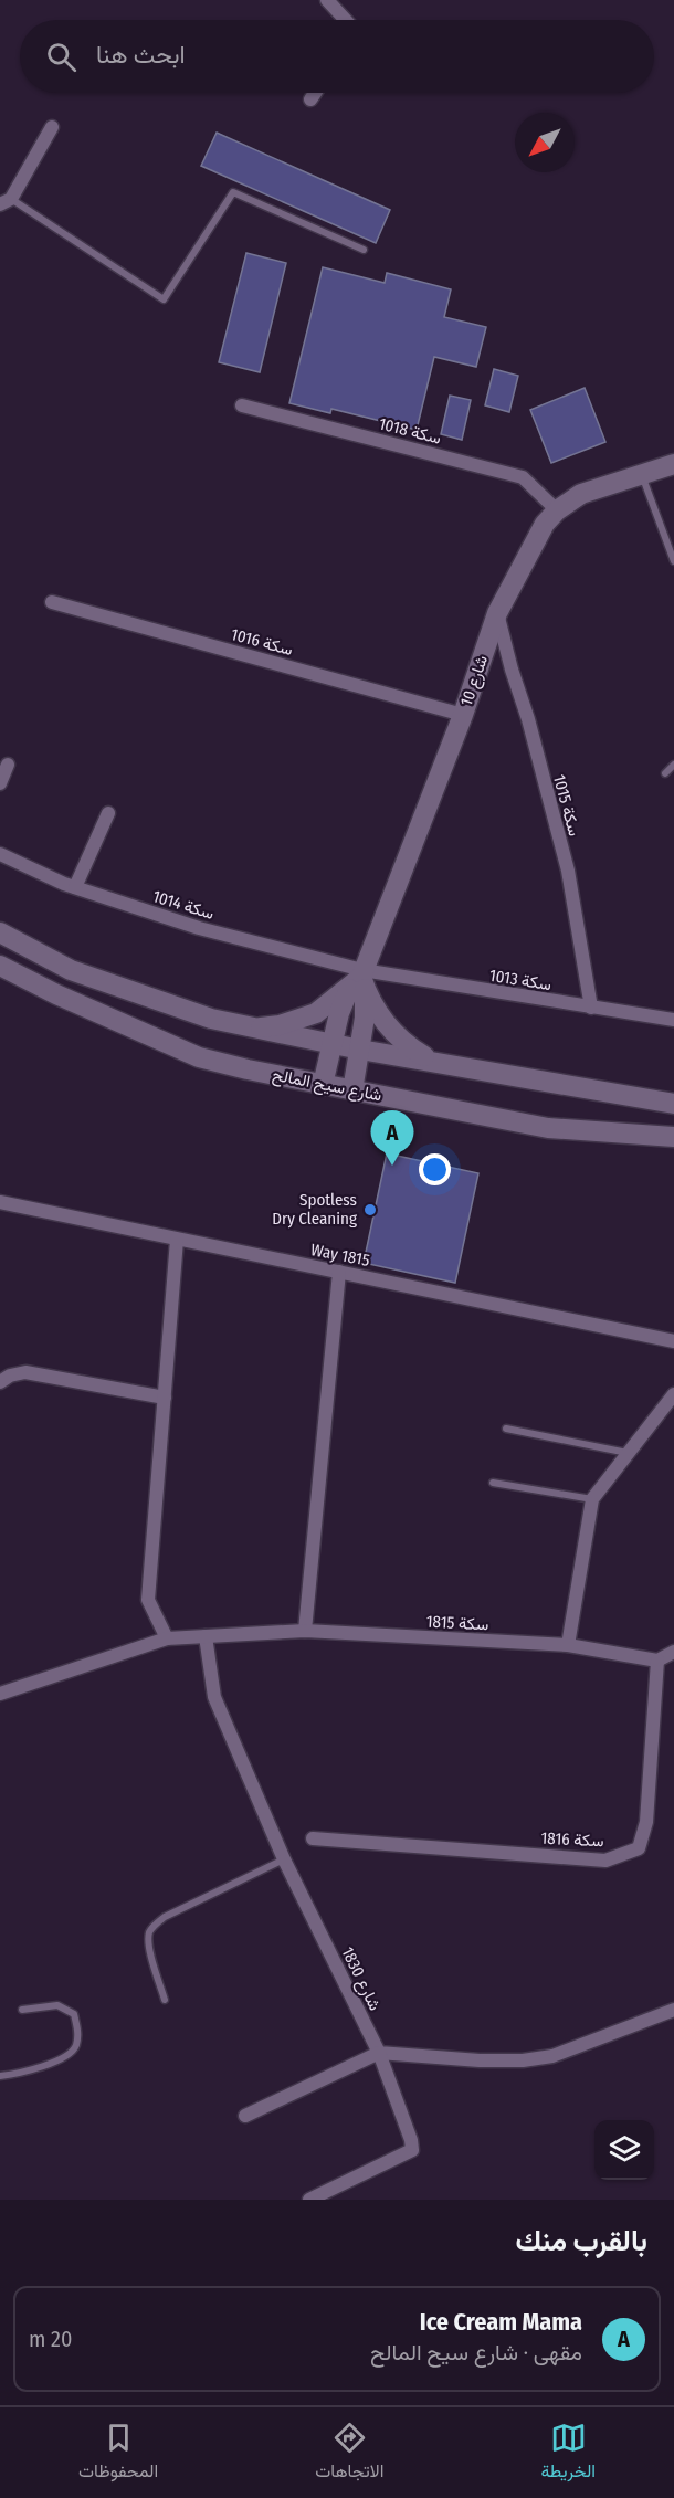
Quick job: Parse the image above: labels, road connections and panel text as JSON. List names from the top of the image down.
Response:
{
  "streets": {
    "street": [
      "سكة 1018",
      "سكة 1016",
      "شارع 10",
      "سكة 1015",
      "سكة 1014",
      "سكة 1013",
      "شارع سيح المالح",
      "Way 1815",
      "سكة 1815",
      "سكة 1816",
      "1830 شارع"
    ]
  },
  "crossings": [
    ["سكة 1018", "شارع 10"],
    ["سكة 1016", "شارع 10"],
    ["شارع 10", "سكة 1015"],
    ["شارع 10", "سكة 1014"],
    ["شارع 10", "سكة 1013"],
    ["شارع 10", "شارع سيح المالح"],
    ["سكة 1015", "سكة 1013"],
    ["سكة 1014", "سكة 1013"],
    ["سكة 1815", "سكة 1816"],
    ["سكة 1815", "1830 شارع"]
  ],
  "places": ["Spotless Dry Cleaning"],
  "north": "bottom left",
  "page": {
    "search": "ابحث هنا",
    "pins": "A",
    "heading": "بالقرب منك",
    "list": [
      {
        "mark": "A",
        "name": "Ice Cream Mama",
        "note": "مقهى · شارع سيح المالح",
        "value": "20 m"
      }
    ],
    "nav": ["الخريطة", "الاتجاهات", "المحفوظات"]
  }
}
